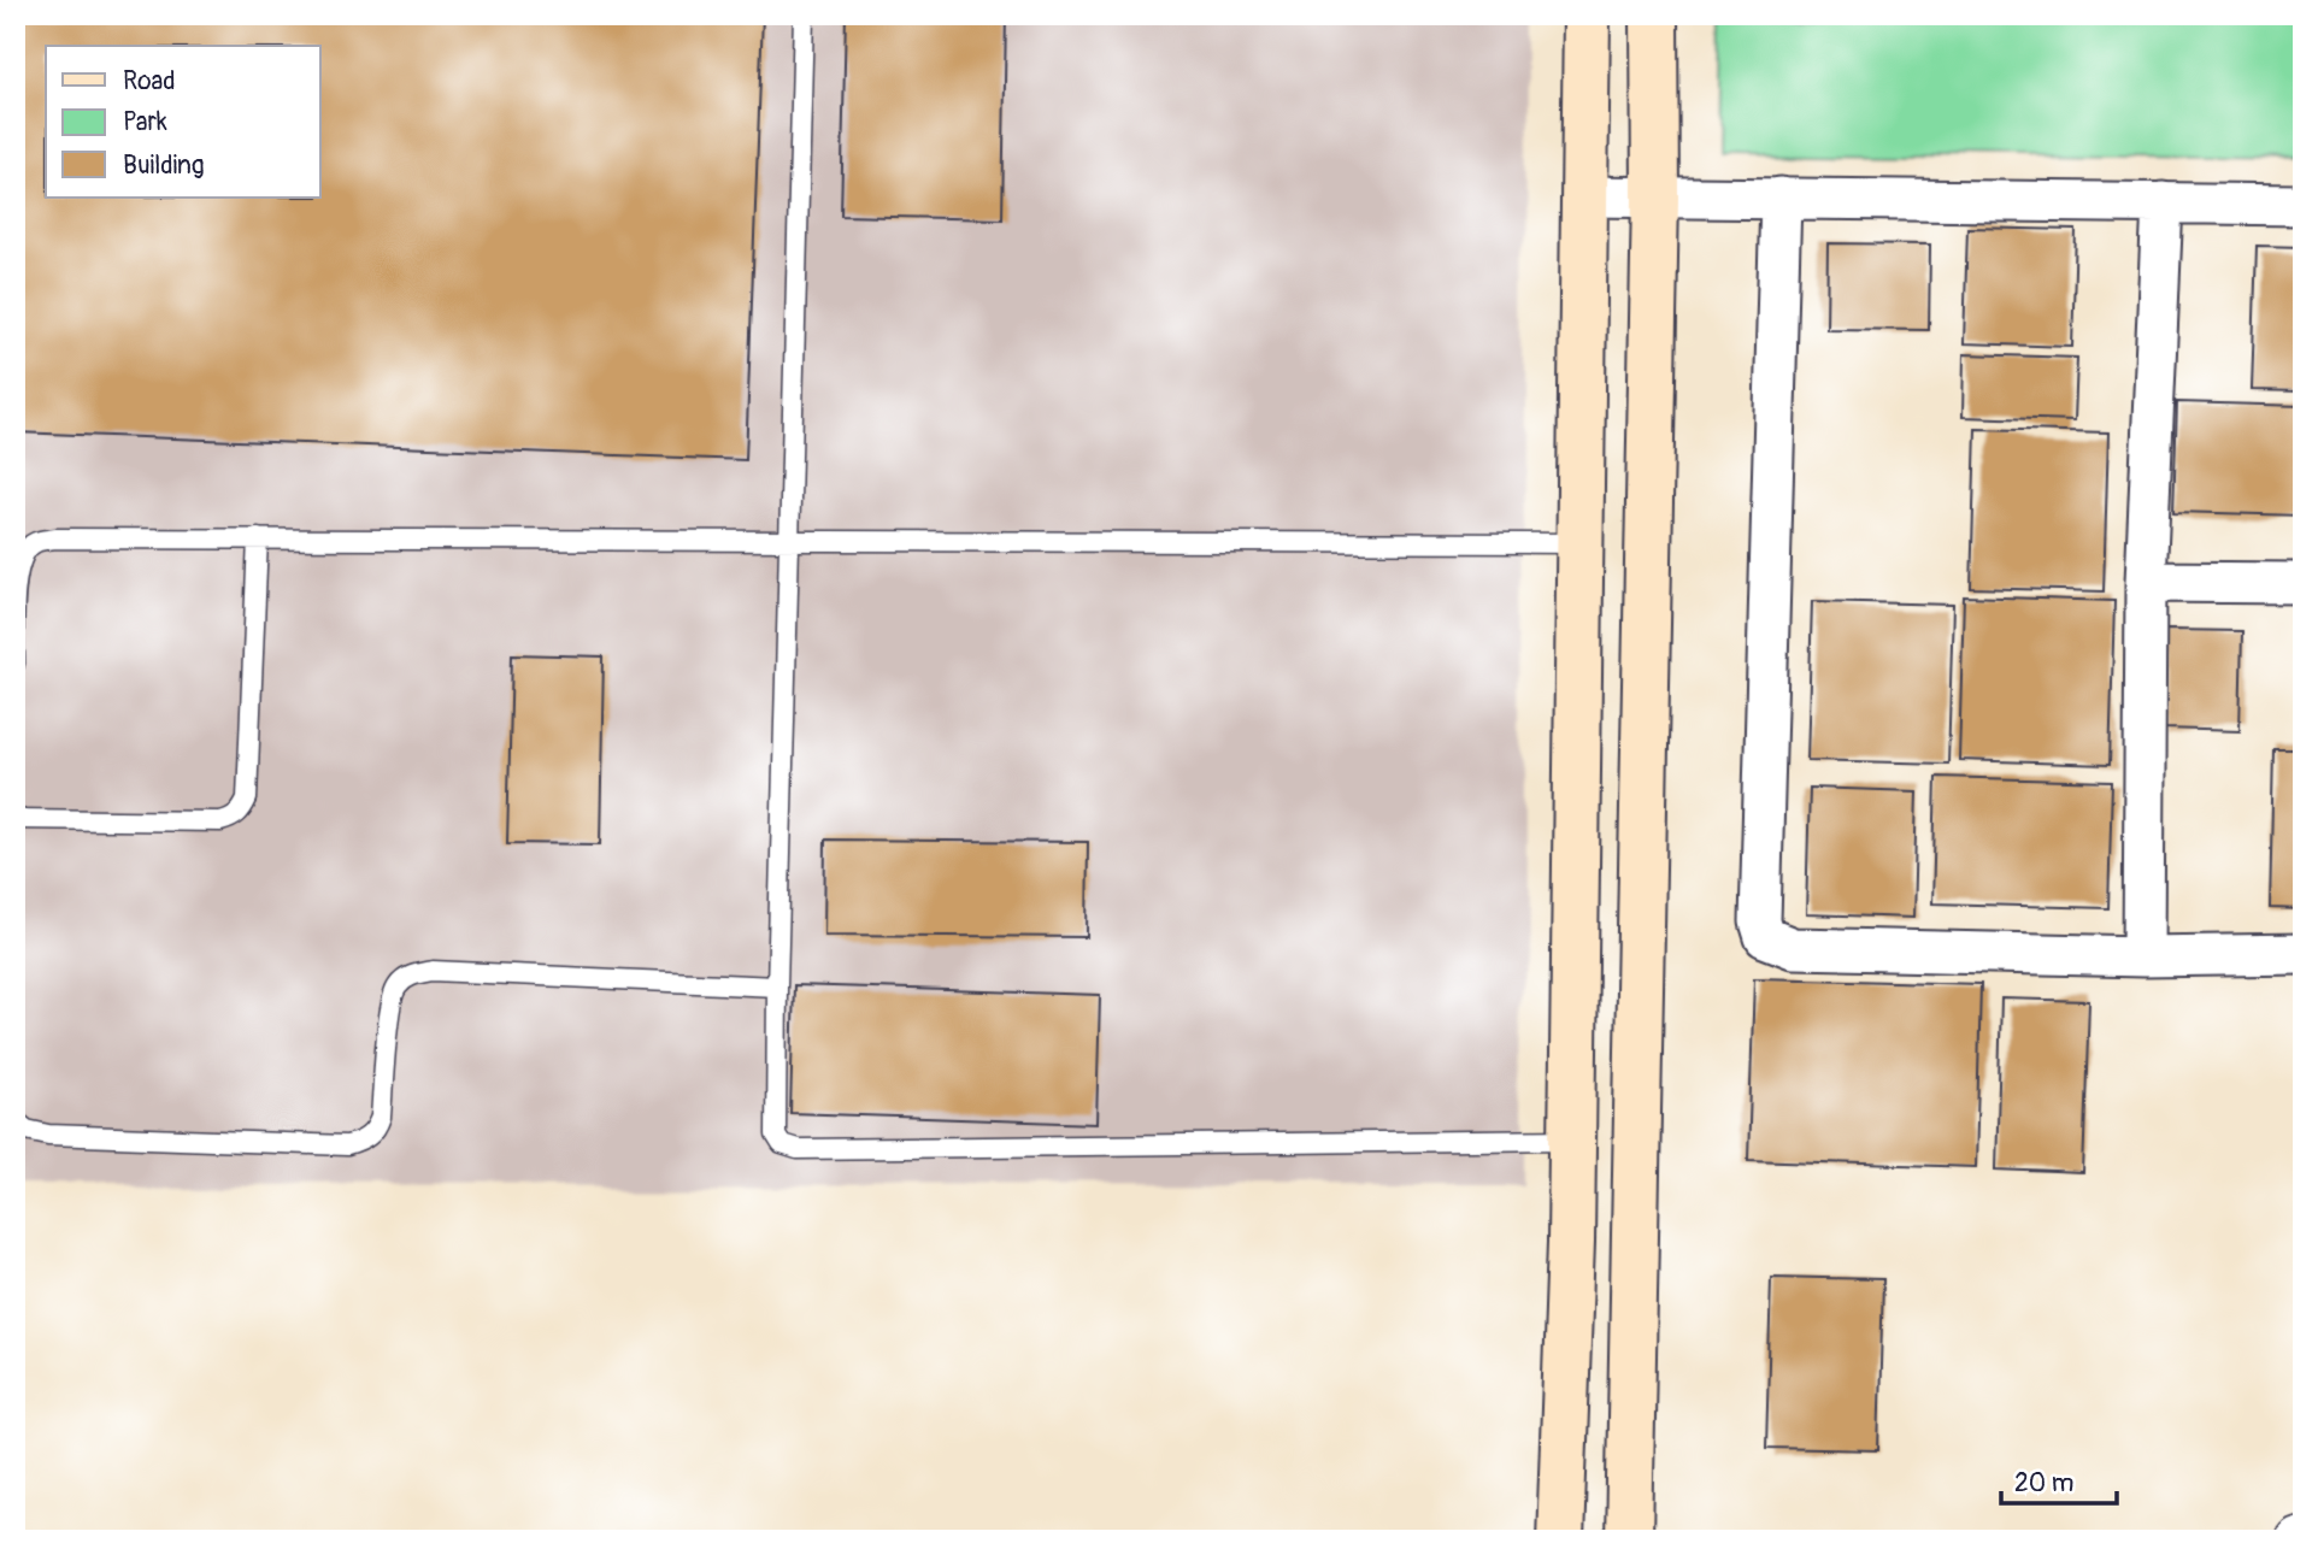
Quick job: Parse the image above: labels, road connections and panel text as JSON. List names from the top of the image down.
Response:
{
  "legend": ["Road", "Park", "Building"],
  "scale_bar": "20 m"
}
